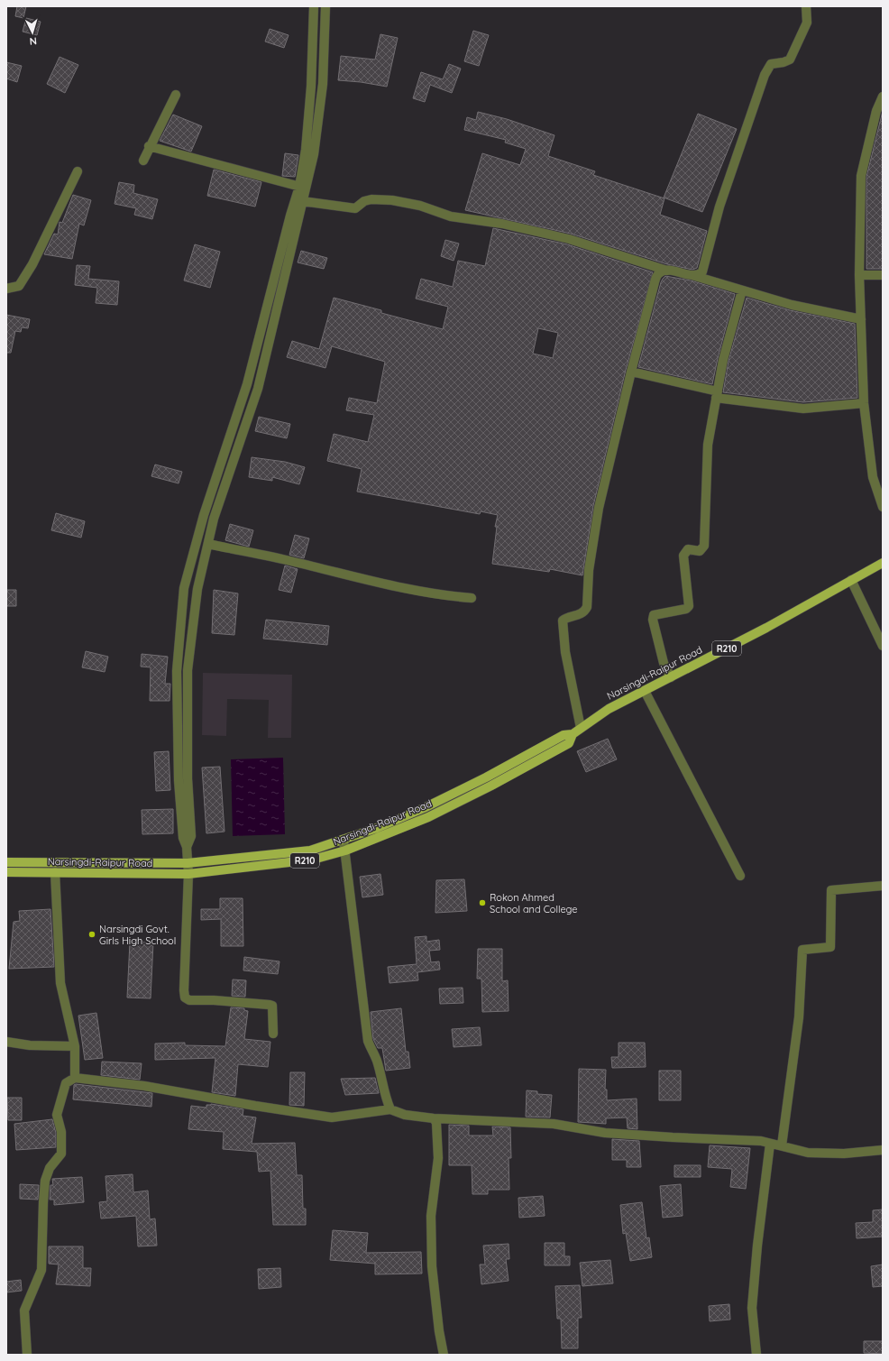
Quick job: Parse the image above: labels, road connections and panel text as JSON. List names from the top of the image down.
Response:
{
  "streets": {
    "main road": ["R210", "Narsingdi-Raipur Road"]
  },
  "places": ["Rokon Ahmed School and College", "Narsingdi Govt. Girls High School"],
  "north": "bottom"
}
